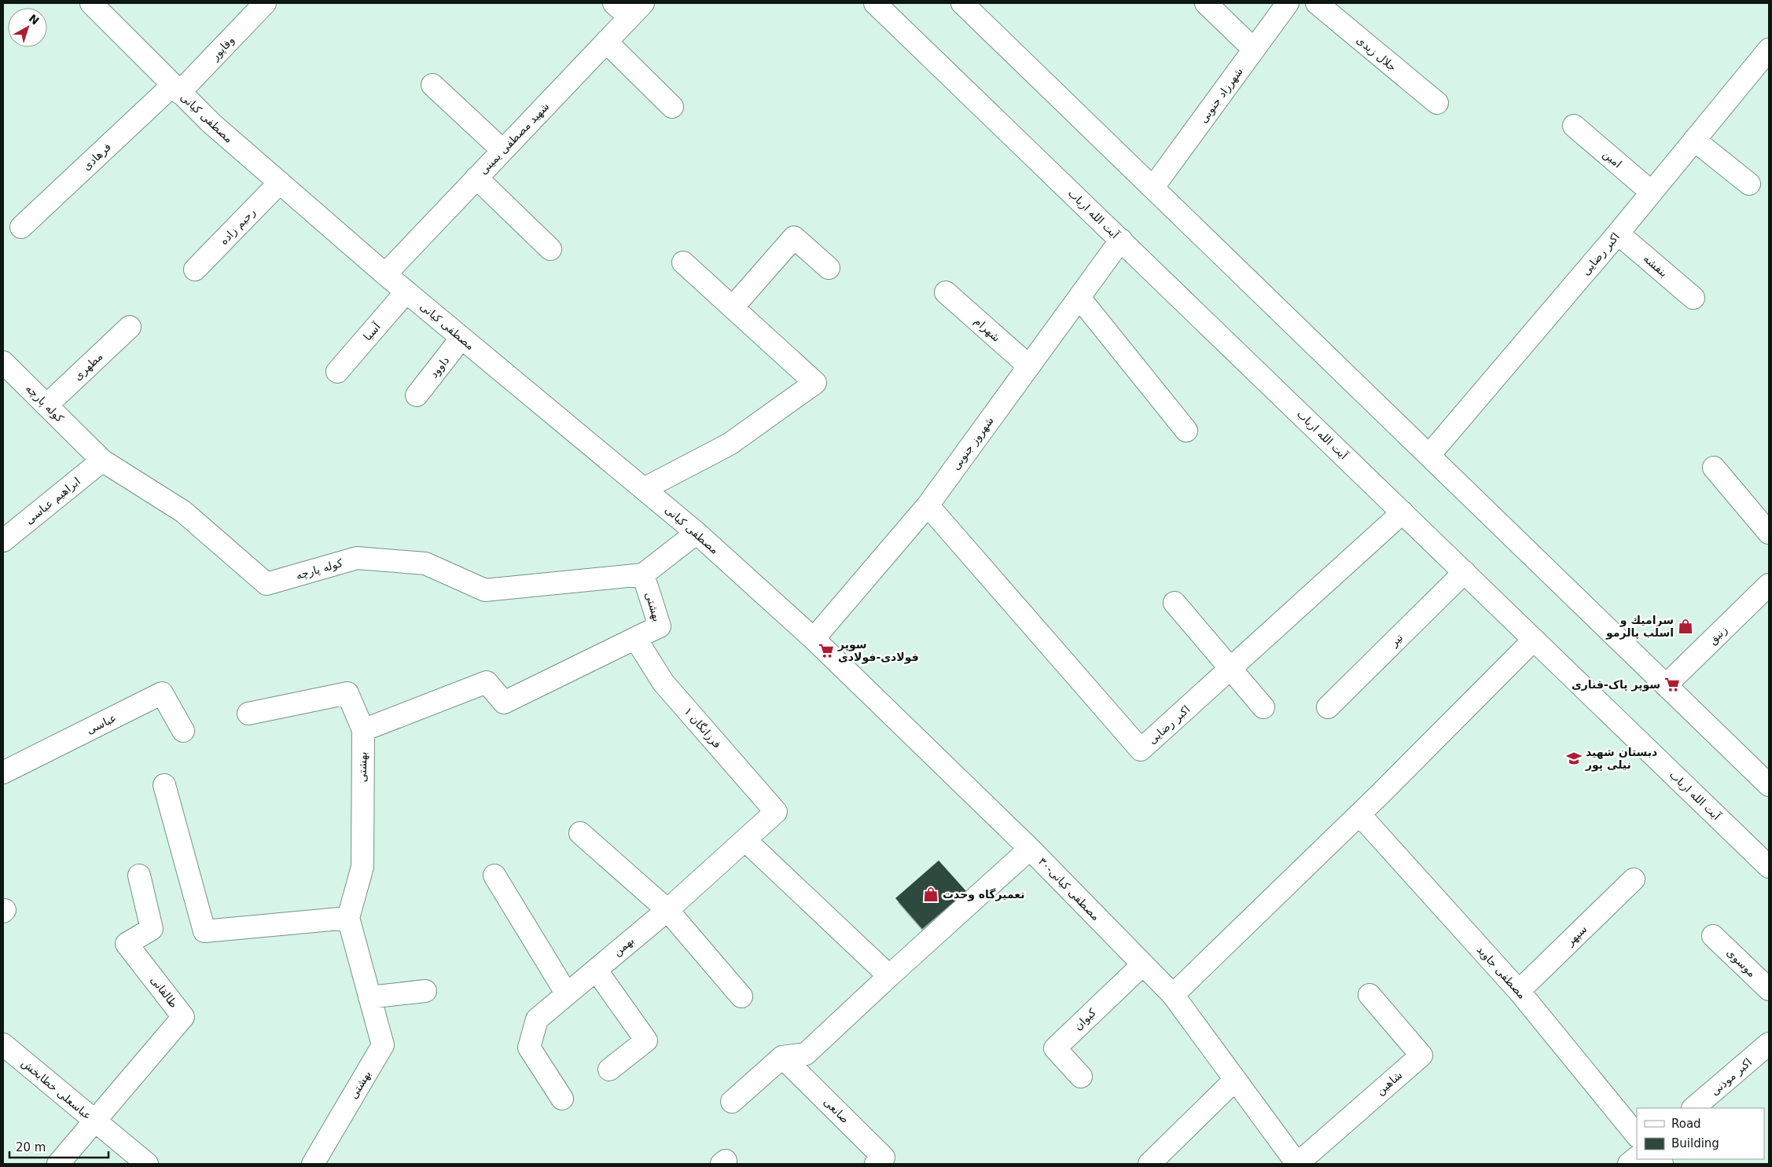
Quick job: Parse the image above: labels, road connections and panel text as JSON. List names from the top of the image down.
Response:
{
  "streets": {
    "street": [
      "وفاپور",
      "جلال زیدی",
      "شهرزاد جنوبی",
      "مصطفی کیانی",
      "شهید مصطفی یمینی",
      "فرهادی",
      "امین",
      "آیت الله ارباب",
      "رحیم زاده",
      "اکبر رضایی",
      "بنفشه",
      "شهرام",
      "آسیا",
      "مطهری",
      "داوود",
      "کوله پارچه",
      "شهروز جنوبی",
      "ابراهیم عباسی",
      "بهشتی",
      "زنبق",
      "تیر",
      "عباسی",
      "فرزانگان ۱",
      "۳۰-مصطفی کیانی",
      "سپهر",
      "بهمن",
      "موسوی",
      "مصطفی جاوید",
      "طالقانی",
      "کیوان",
      "اکبر موذنی",
      "شاهین",
      "عباسعلی خطابخش",
      "صانعی"
    ]
  },
  "crossings": [
    ["وفاپور", "مصطفی کیانی"],
    ["وفاپور", "فرهادی"],
    ["مصطفی کیانی", "شهید مصطفی یمینی"],
    ["مصطفی کیانی", "فرهادی"],
    ["مصطفی کیانی", "رحیم زاده"],
    ["مصطفی کیانی", "آسیا"],
    ["مصطفی کیانی", "داوود"],
    ["مصطفی کیانی", "شهروز جنوبی"],
    ["مصطفی کیانی", "۳۰-مصطفی کیانی"],
    ["امین", "اکبر رضایی"],
    ["آیت الله ارباب", "اکبر رضایی"],
    ["آیت الله ارباب", "شهروز جنوبی"],
    ["آیت الله ارباب", "تیر"],
    ["اکبر رضایی", "بنفشه"],
    ["اکبر رضایی", "شهروز جنوبی"],
    ["شهرام", "شهروز جنوبی"],
    ["مطهری", "کوله پارچه"],
    ["کوله پارچه", "ابراهیم عباسی"],
    ["کوله پارچه", "بهشتی"],
    ["شهروز جنوبی", "۳۰-مصطفی کیانی"],
    ["بهشتی", "فرزانگان ۱"],
    ["فرزانگان ۱", "بهمن"],
    ["۳۰-مصطفی کیانی", "کیوان"],
    ["۳۰-مصطفی کیانی", "شاهین"],
    ["سپهر", "مصطفی جاوید"],
    ["طالقانی", "عباسعلی خطابخش"]
  ],
  "places": {
    "shop": ["سراميك و اسلب پالرمو", "تعمیرگاه وحدت"],
    "supermarket": ["سوپر فولادی-فولادی", "سوپر پاک-قناری"],
    "school or university": ["دبستان شهید نیلی پور"]
  },
  "legend": ["Road", "Building"],
  "scale_bar": "20 m",
  "north": "top right"
}
